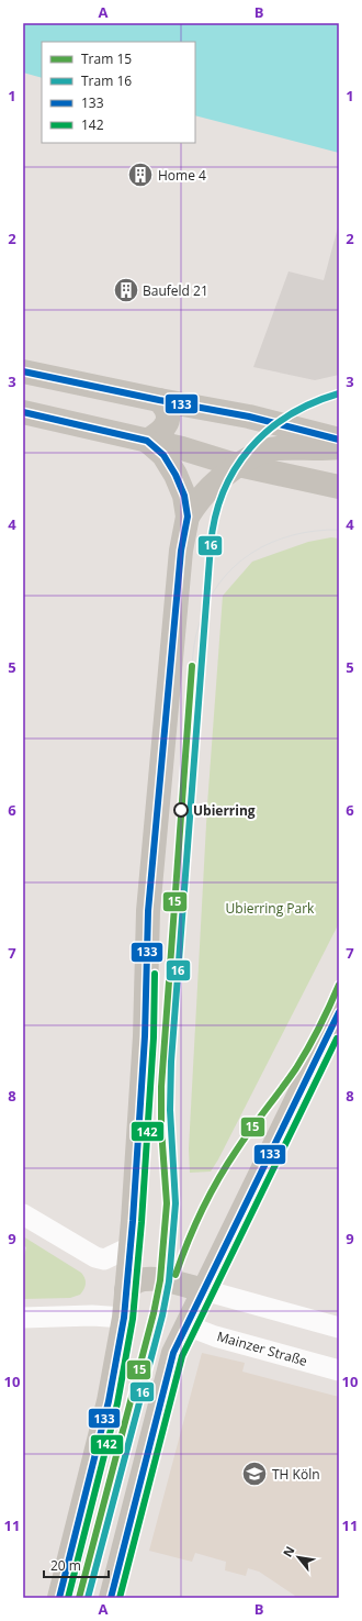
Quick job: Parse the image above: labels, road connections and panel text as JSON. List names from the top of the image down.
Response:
{
  "streets": {
    "street": ["Mainzer Straße"]
  },
  "parks": ["Ubierring Park"],
  "places": {
    "building": ["Home 4", "Baufeld 21"],
    "other": ["Ubierring"],
    "school or university": ["TH Köln"]
  },
  "lines": [
    "transit line 133",
    "tram line 16",
    "tram line 15",
    "transit line 142"
  ],
  "legend": [
    "Tram 15",
    "Tram 16",
    "133",
    "142"
  ],
  "scale_bar": "20 m",
  "north": "top left",
  "grid": {
    "columns": ["A", "B"],
    "rows": [
      "1",
      "2",
      "3",
      "4",
      "5",
      "6",
      "7",
      "8",
      "9",
      "10",
      "11"
    ]
  }
}
